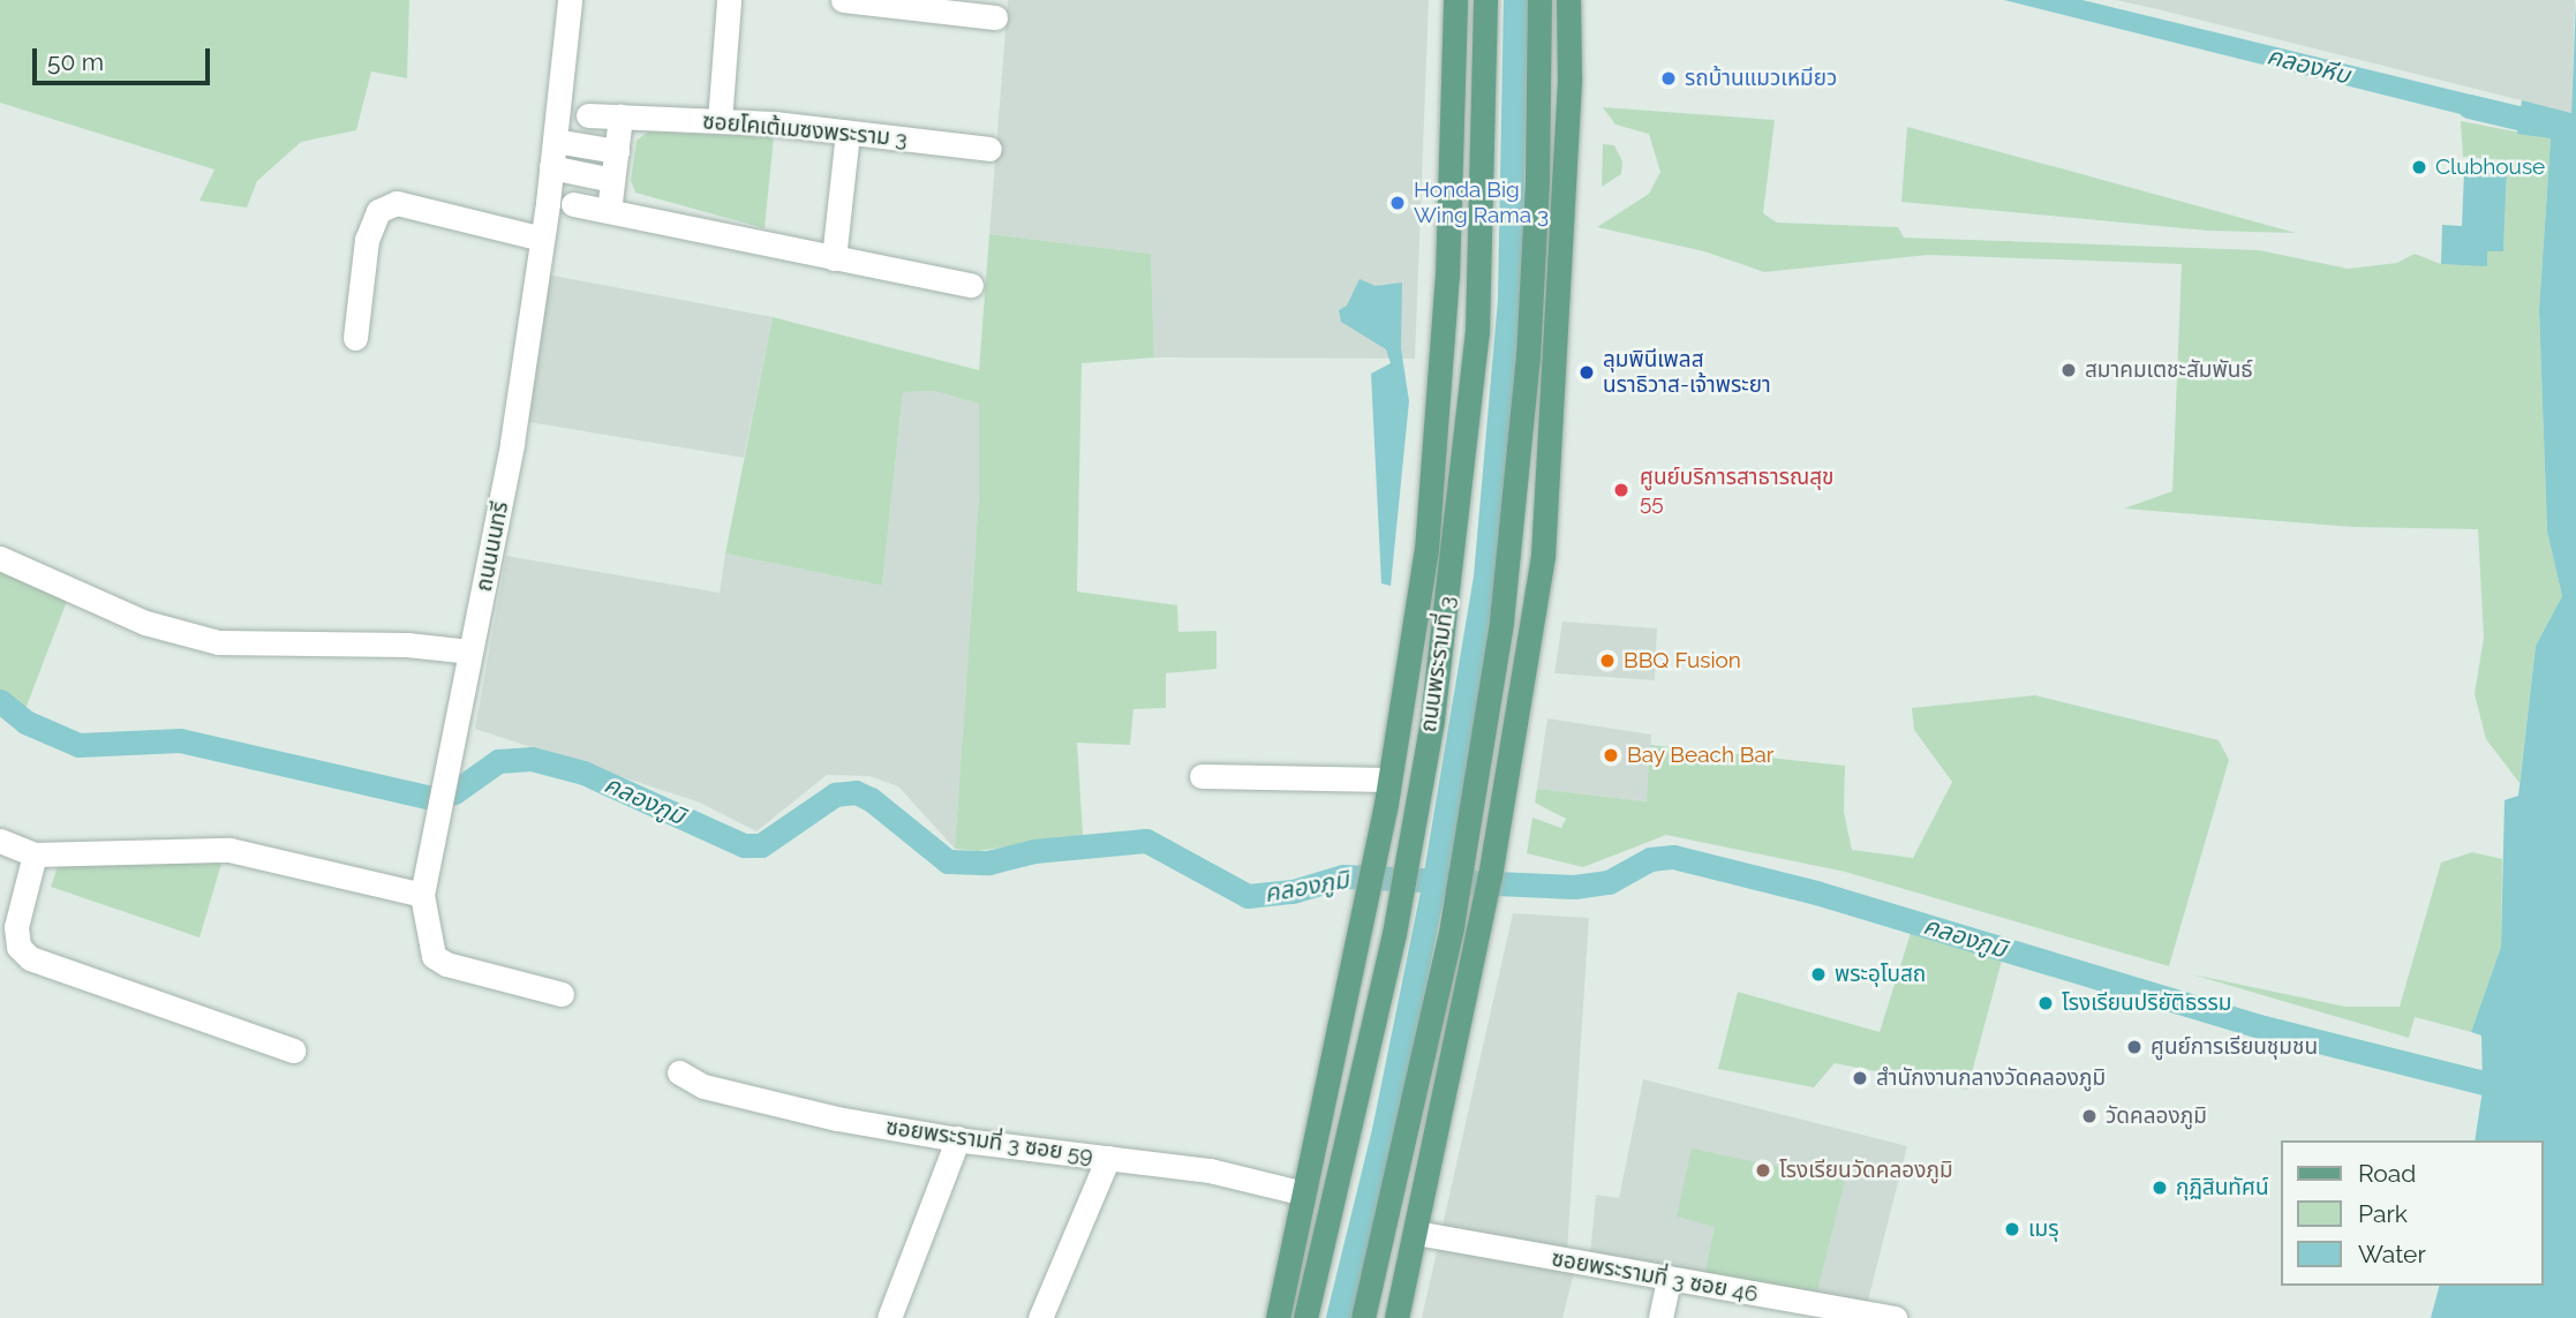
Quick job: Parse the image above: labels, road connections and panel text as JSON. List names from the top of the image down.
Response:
{
  "streets": {
    "main road": ["ถนนพระรามที่ 3"],
    "street": [
      "ซอยโคเต้เมซงพระราม 3",
      "ถนนนนทรี",
      "ซอยพระรามที่ 3 ซอย 59",
      "ซอยพระรามที่ 3 ซอย 46"
    ]
  },
  "crossings": [
    ["ถนนพระรามที่ 3", "ซอยพระรามที่ 3 ซอย 59"]
  ],
  "water": ["คลองหีบ", "คลองภูมิ"],
  "places": [
    "รถบ้านแมวเหมียว",
    "Clubhouse",
    "Honda Big Wing Rama 3",
    "สมาคมเตชะสัมพันธ์",
    "ลุมพินีเพลส นราธิวาส-เจ้าพระยา",
    "ศูนย์บริการสาธารณสุข 55",
    "BBQ Fusion",
    "Bay Beach Bar",
    "พระอุโบสถ",
    "โรงเรียนปริยัติธรรม",
    "ศูนย์การเรียนชุมชน",
    "สำนักงานกลางวัดคลองภูมิ",
    "วัดคลองภูมิ",
    "โรงเรียนวัดคลองภูมิ",
    "กุฏิสินทัศน์",
    "เมรุ"
  ],
  "legend": ["Road", "Park", "Water"],
  "scale_bar": "50 m"
}
